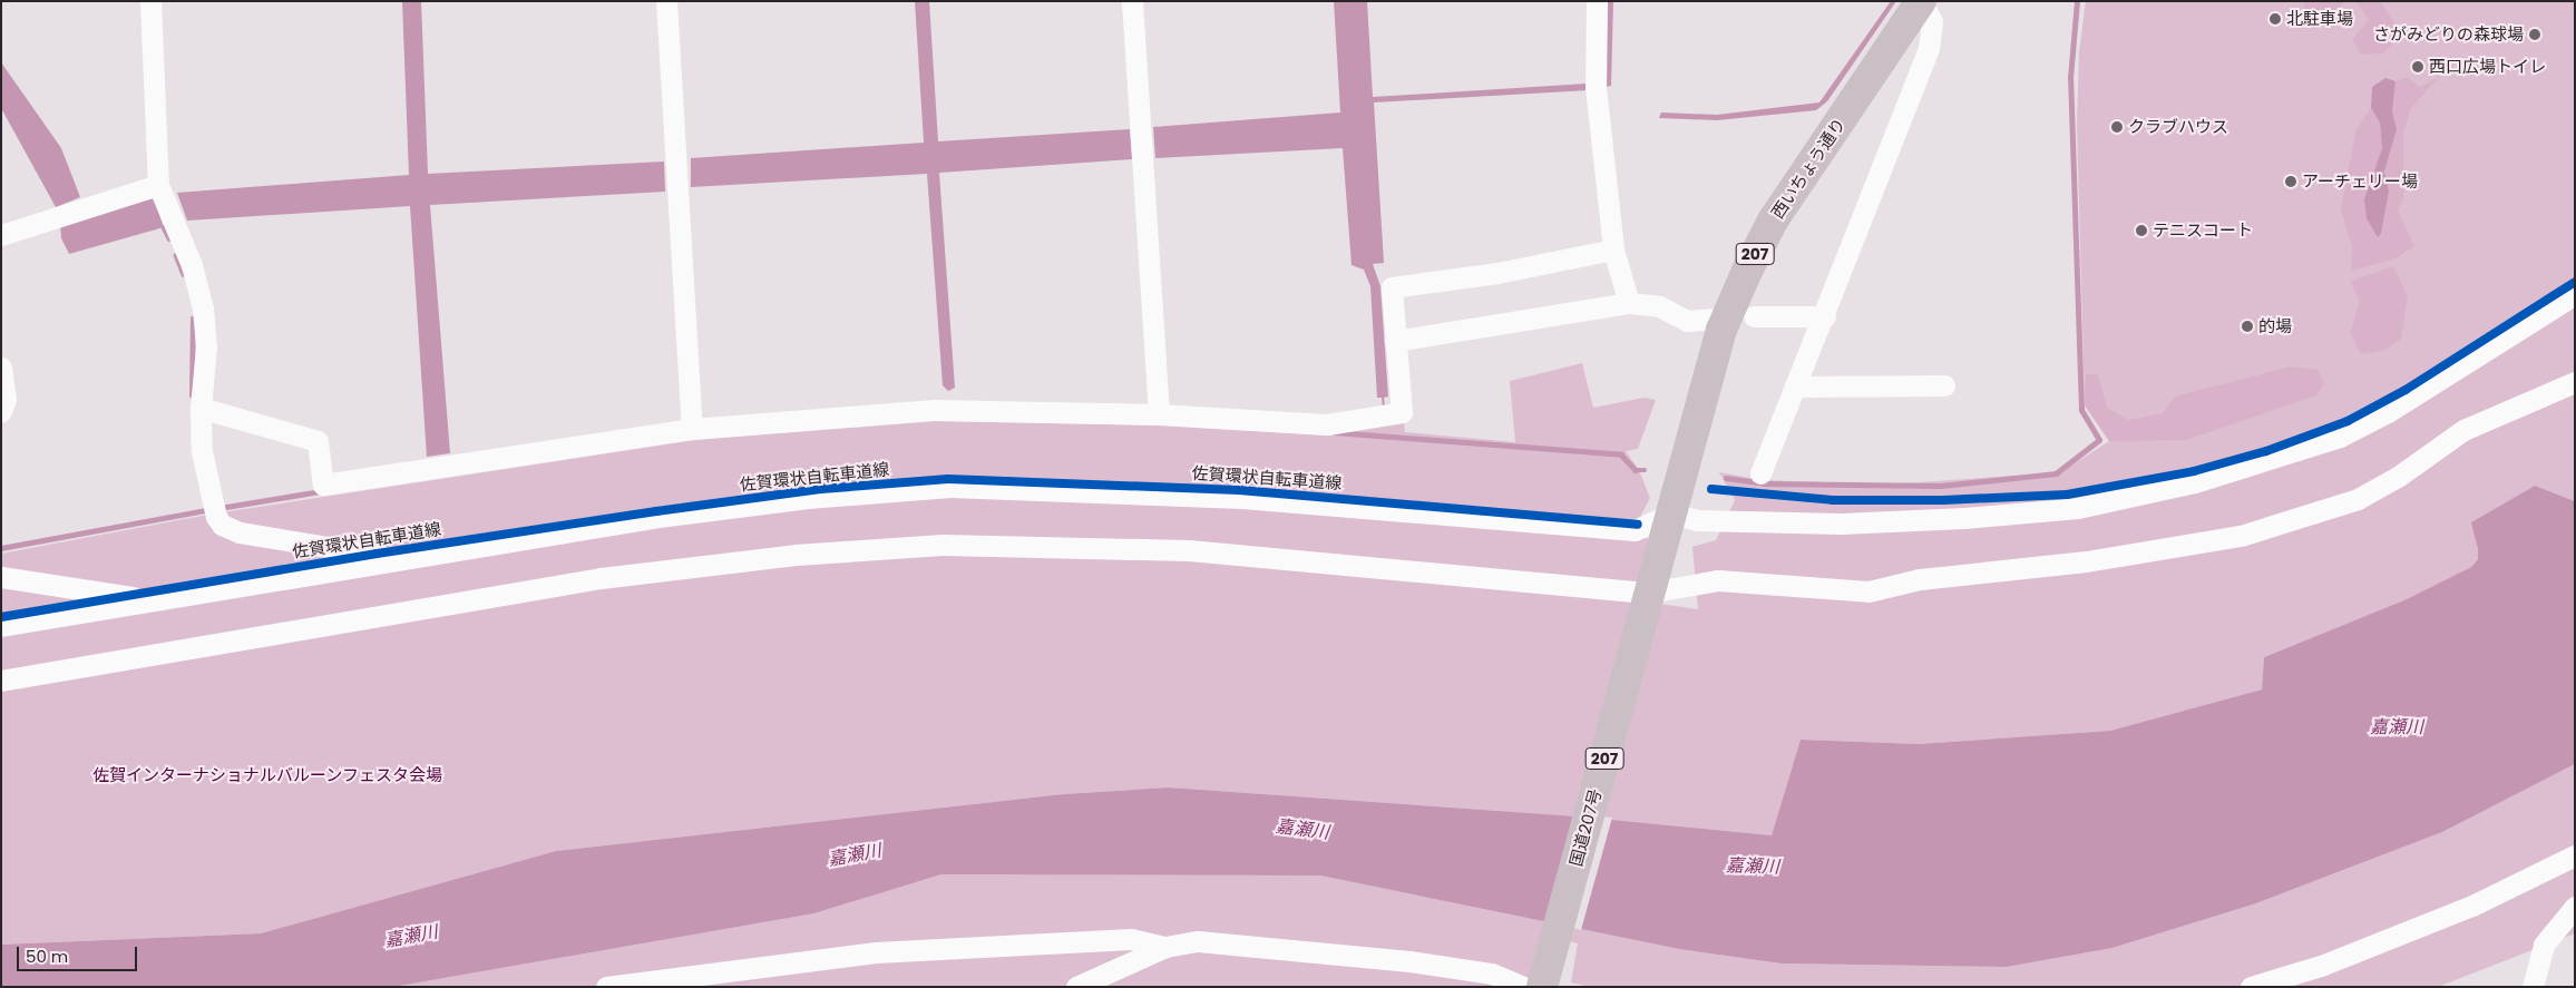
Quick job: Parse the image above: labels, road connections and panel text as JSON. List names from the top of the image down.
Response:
{
  "streets": {
    "highway": ["西いちょう通り", "207", "国道207号"],
    "cycle path": ["佐賀環状自転車道線"]
  },
  "crossings": [
    ["西いちょう通り", "国道207号"]
  ],
  "water": ["嘉瀬川"],
  "parks": ["佐賀インターナショナルバルーンフェスタ会場"],
  "places": [
    "北駐車場",
    "さがみどりの森球場",
    "西口広場トイレ",
    "クラブハウス",
    "アーチェリー場",
    "テニスコート",
    "的場"
  ],
  "scale_bar": "50 m"
}
